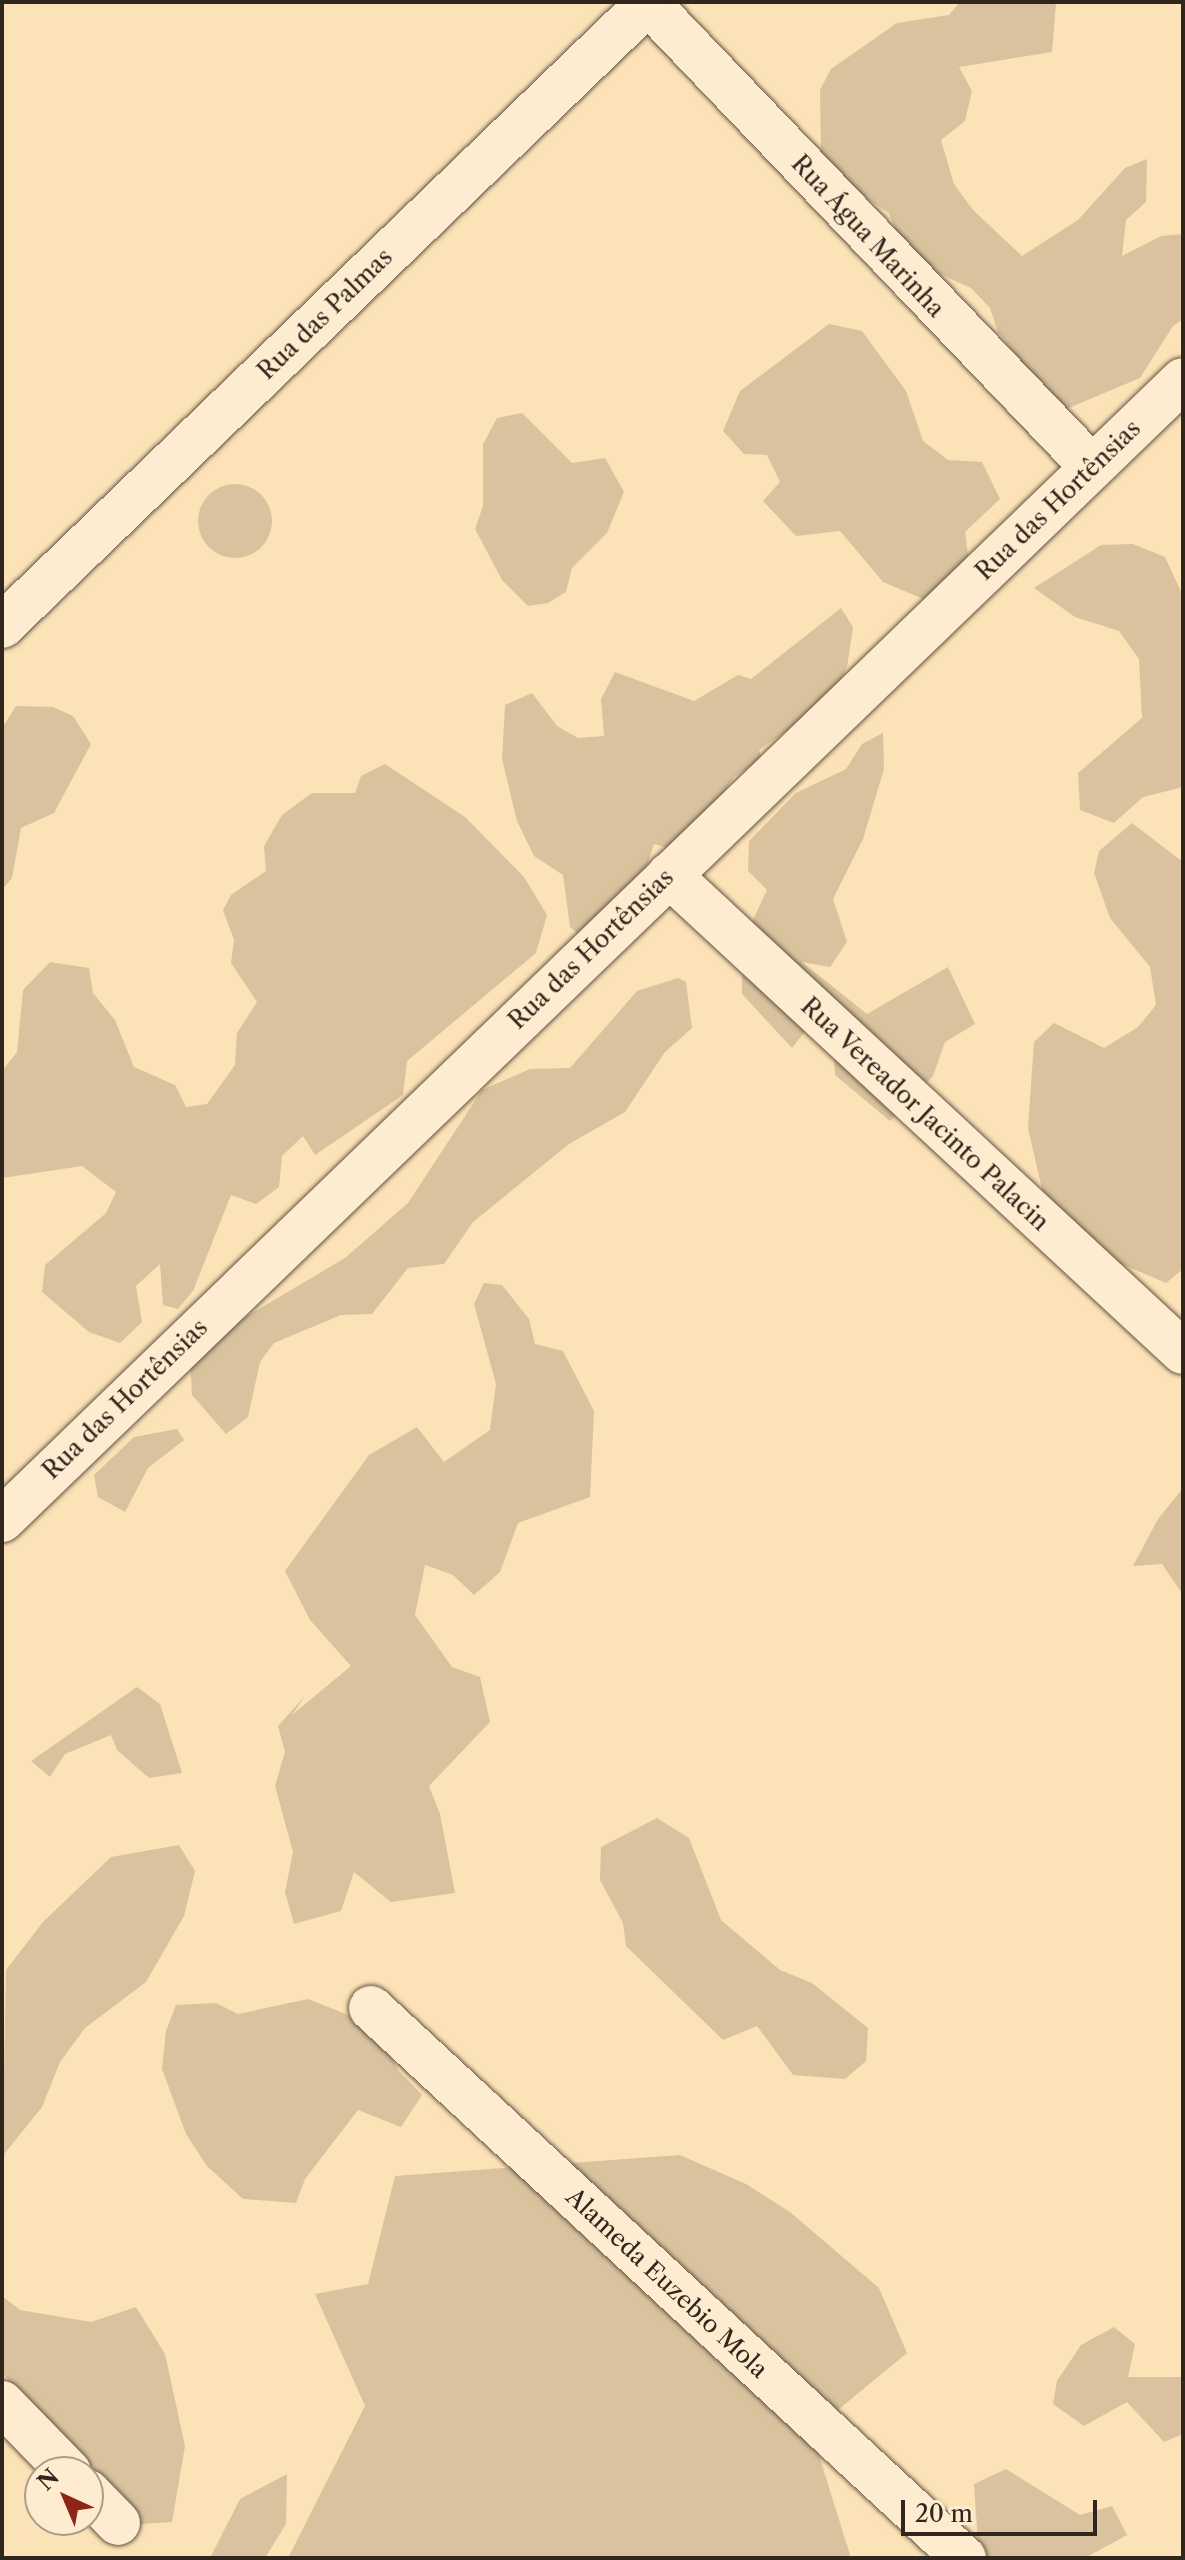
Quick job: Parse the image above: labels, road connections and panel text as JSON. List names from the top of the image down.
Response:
{
  "streets": {
    "street": [
      "Rua Água Marinha",
      "Rua das Palmas",
      "Rua das Hortênsias",
      "Rua Vereador Jacinto Palacin",
      "Alameda Euzebio Mola"
    ]
  },
  "crossings": [
    ["Rua Água Marinha", "Rua das Palmas"],
    ["Rua Água Marinha", "Rua das Hortênsias"],
    ["Rua das Hortênsias", "Rua Vereador Jacinto Palacin"]
  ],
  "scale_bar": "20 m",
  "north": "top left"
}
